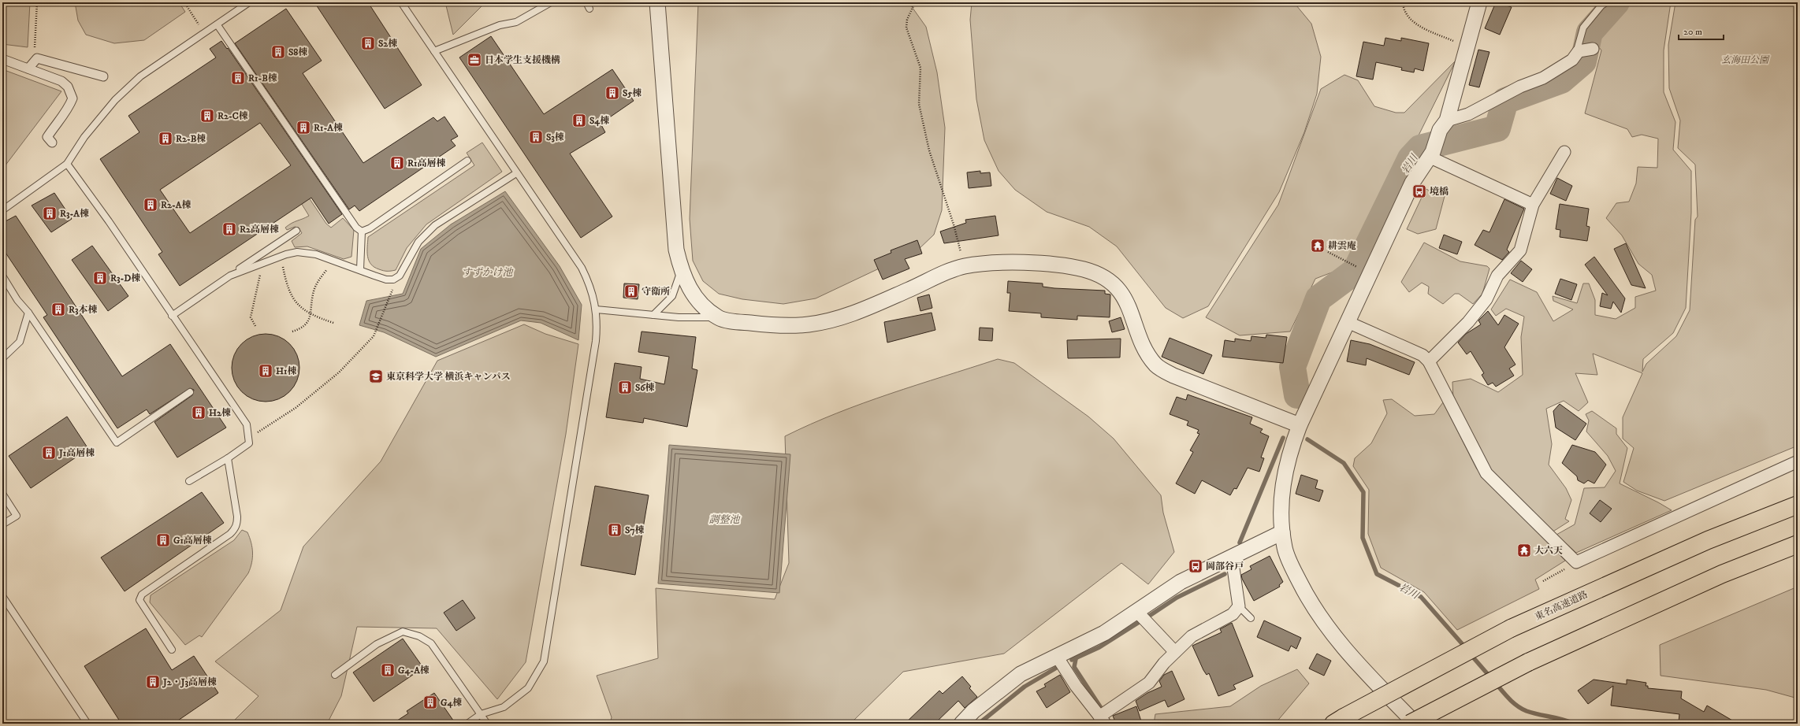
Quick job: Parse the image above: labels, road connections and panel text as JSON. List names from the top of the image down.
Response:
{
  "streets": {
    "highway": ["東名高速道路"]
  },
  "water": ["岩川", "すずかけ池", "調整池"],
  "parks": ["玄海田公園"],
  "places": {
    "building": [
      "S2棟",
      "S8棟",
      "R1-B棟",
      "S5棟",
      "R2-C棟",
      "S4棟",
      "R1-A棟",
      "S3棟",
      "R2-B棟",
      "R1高層棟",
      "R2-A棟",
      "R3-A棟",
      "R2高層棟",
      "R3-D棟",
      "守衛所",
      "R3本棟",
      "H1棟",
      "S6棟",
      "H2棟",
      "J1高層棟",
      "S7棟",
      "G1高層棟",
      "G4-A棟",
      "J2・J3高層棟",
      "G4棟"
    ],
    "office": ["日本学生支援機構"],
    "bus stop": ["境橋", "岡部谷戸"],
    "temple": ["耕雲庵", "大六天"],
    "school or university": ["東京科学大学 横浜キャンパス"]
  },
  "scale_bar": "20 m"
}
